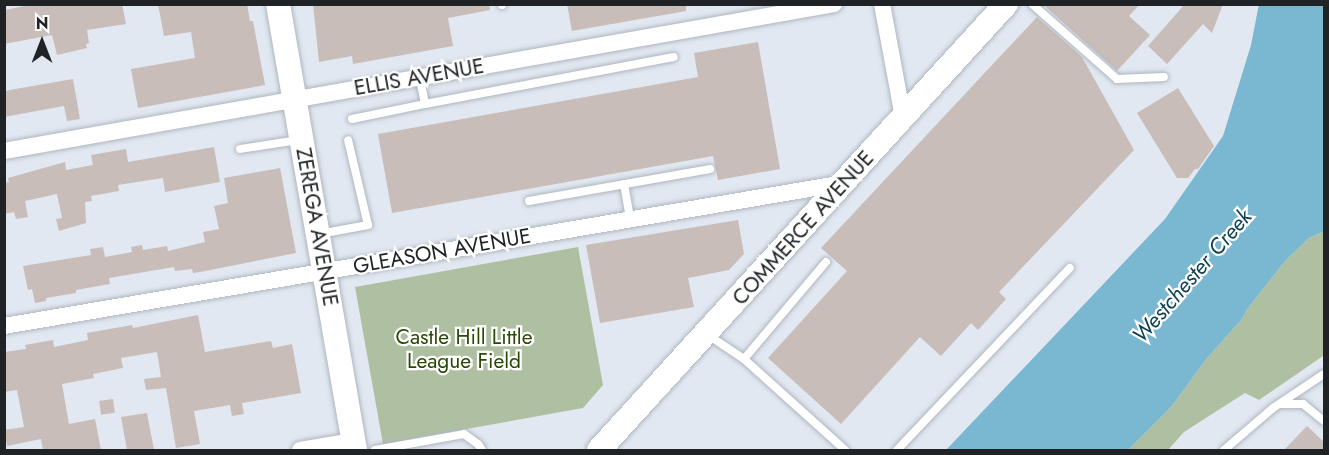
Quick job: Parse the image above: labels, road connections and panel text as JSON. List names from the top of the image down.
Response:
{
  "streets": {
    "main road": ["ZEREGA AVENUE", "COMMERCE AVENUE"],
    "street": ["ELLIS AVENUE", "GLEASON AVENUE"]
  },
  "crossings": [
    ["ELLIS AVENUE", "ZEREGA AVENUE"],
    ["ZEREGA AVENUE", "GLEASON AVENUE"],
    ["COMMERCE AVENUE", "GLEASON AVENUE"]
  ],
  "water": ["Westchester Creek"],
  "parks": ["Castle Hill Little League Field"],
  "north": "top"
}
